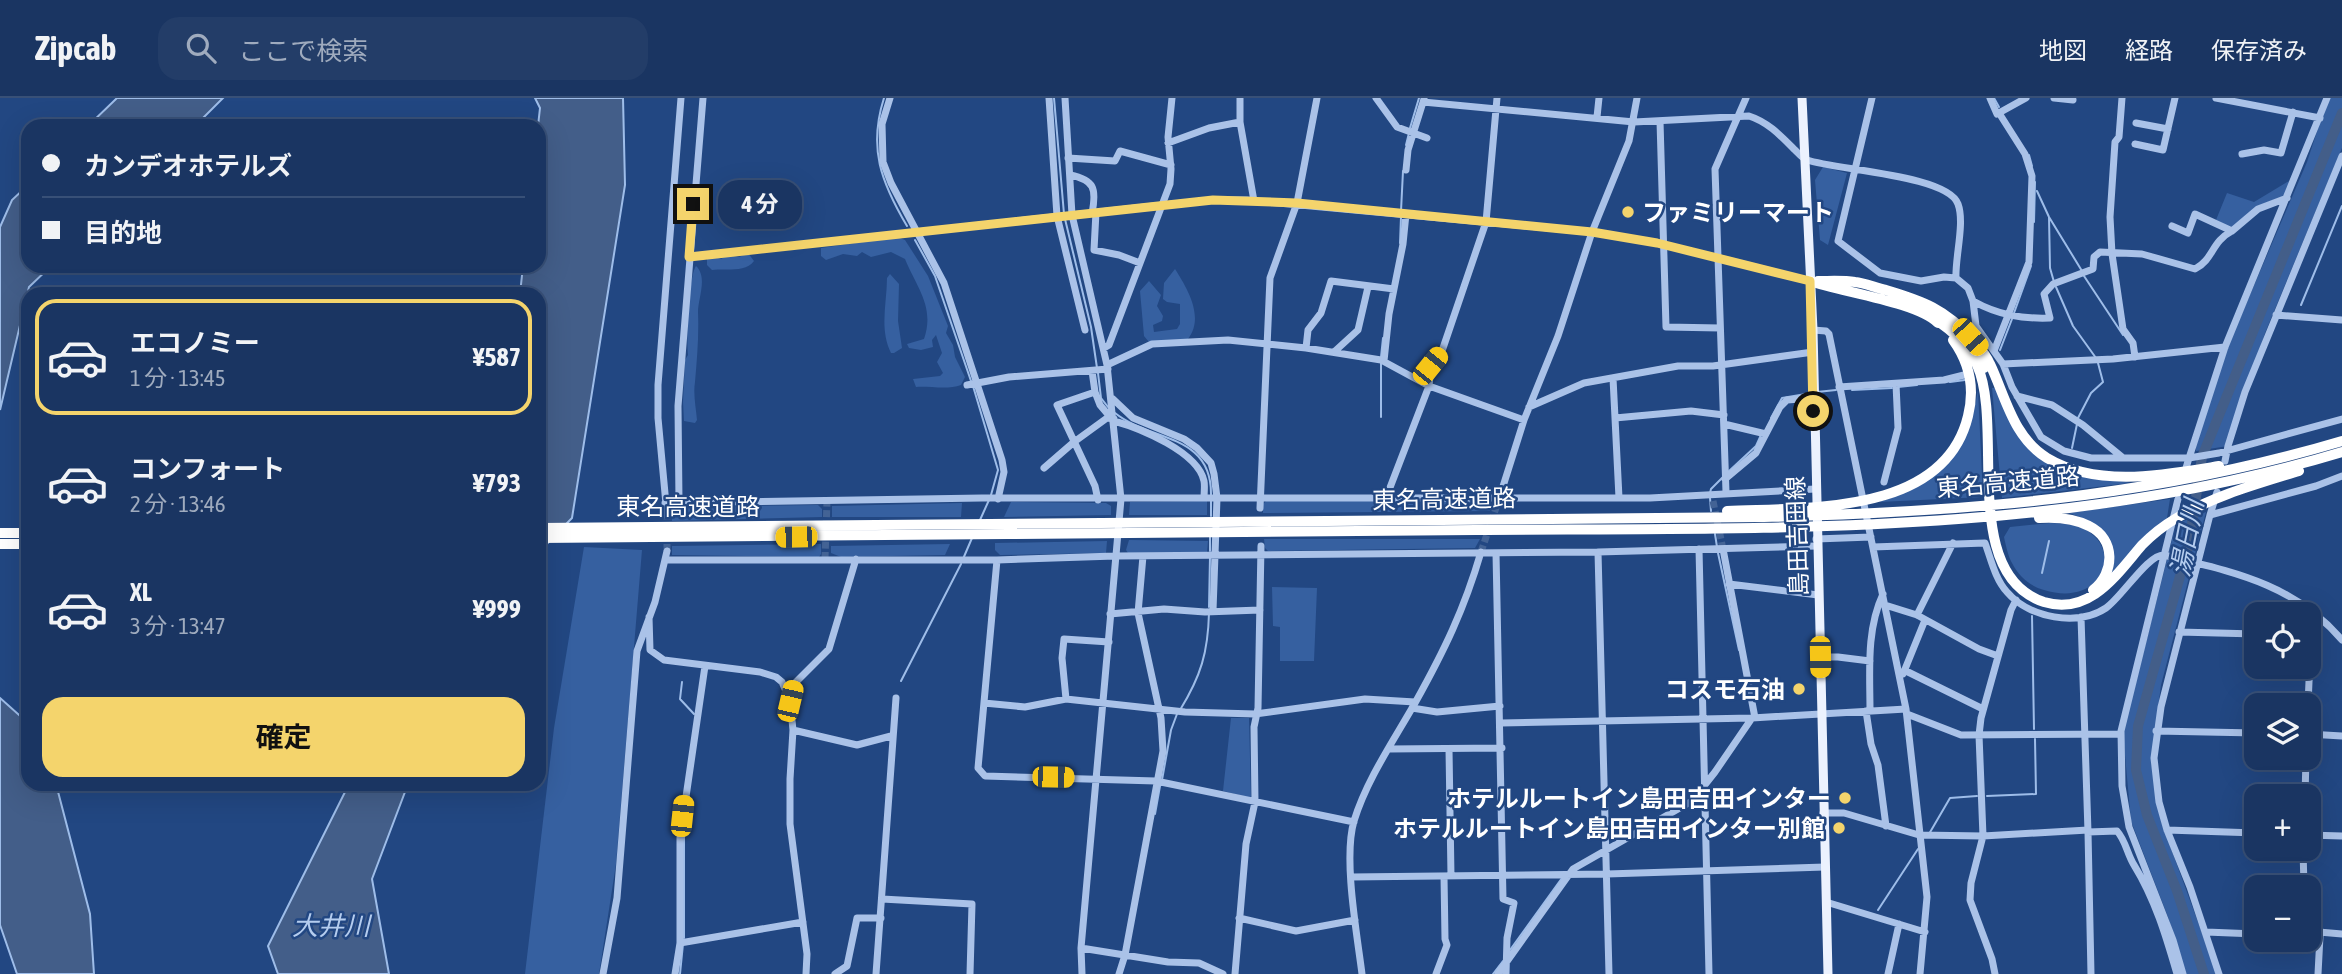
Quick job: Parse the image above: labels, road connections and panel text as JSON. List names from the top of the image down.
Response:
{
  "streets": {
    "highway": ["東名高速道路"],
    "main road": ["島田吉田線"]
  },
  "water": ["湯日川", "大井川"],
  "places": [
    "ファミリーマート",
    "コスモ石油",
    "ホテルルートイン島田吉田インター",
    "ホテルルートイン島田吉田インター別館"
  ],
  "page": {
    "header": "Zipcab",
    "search": "ここで検索",
    "nav": ["地図", "経路", "保存済み"],
    "banner": ["カンデオホテルズ", "目的地"],
    "bubble": "4 分",
    "list": [
      {
        "name": "エコノミー",
        "note": "1 分 · 13:45",
        "value": "¥587"
      },
      {
        "name": "コンフォート",
        "note": "2 分 · 13:46",
        "value": "¥793"
      },
      {
        "name": "XL",
        "note": "3 分 · 13:47",
        "value": "¥999"
      }
    ],
    "map_buttons": ["+", "−"],
    "buttons": "確定"
  }
}
